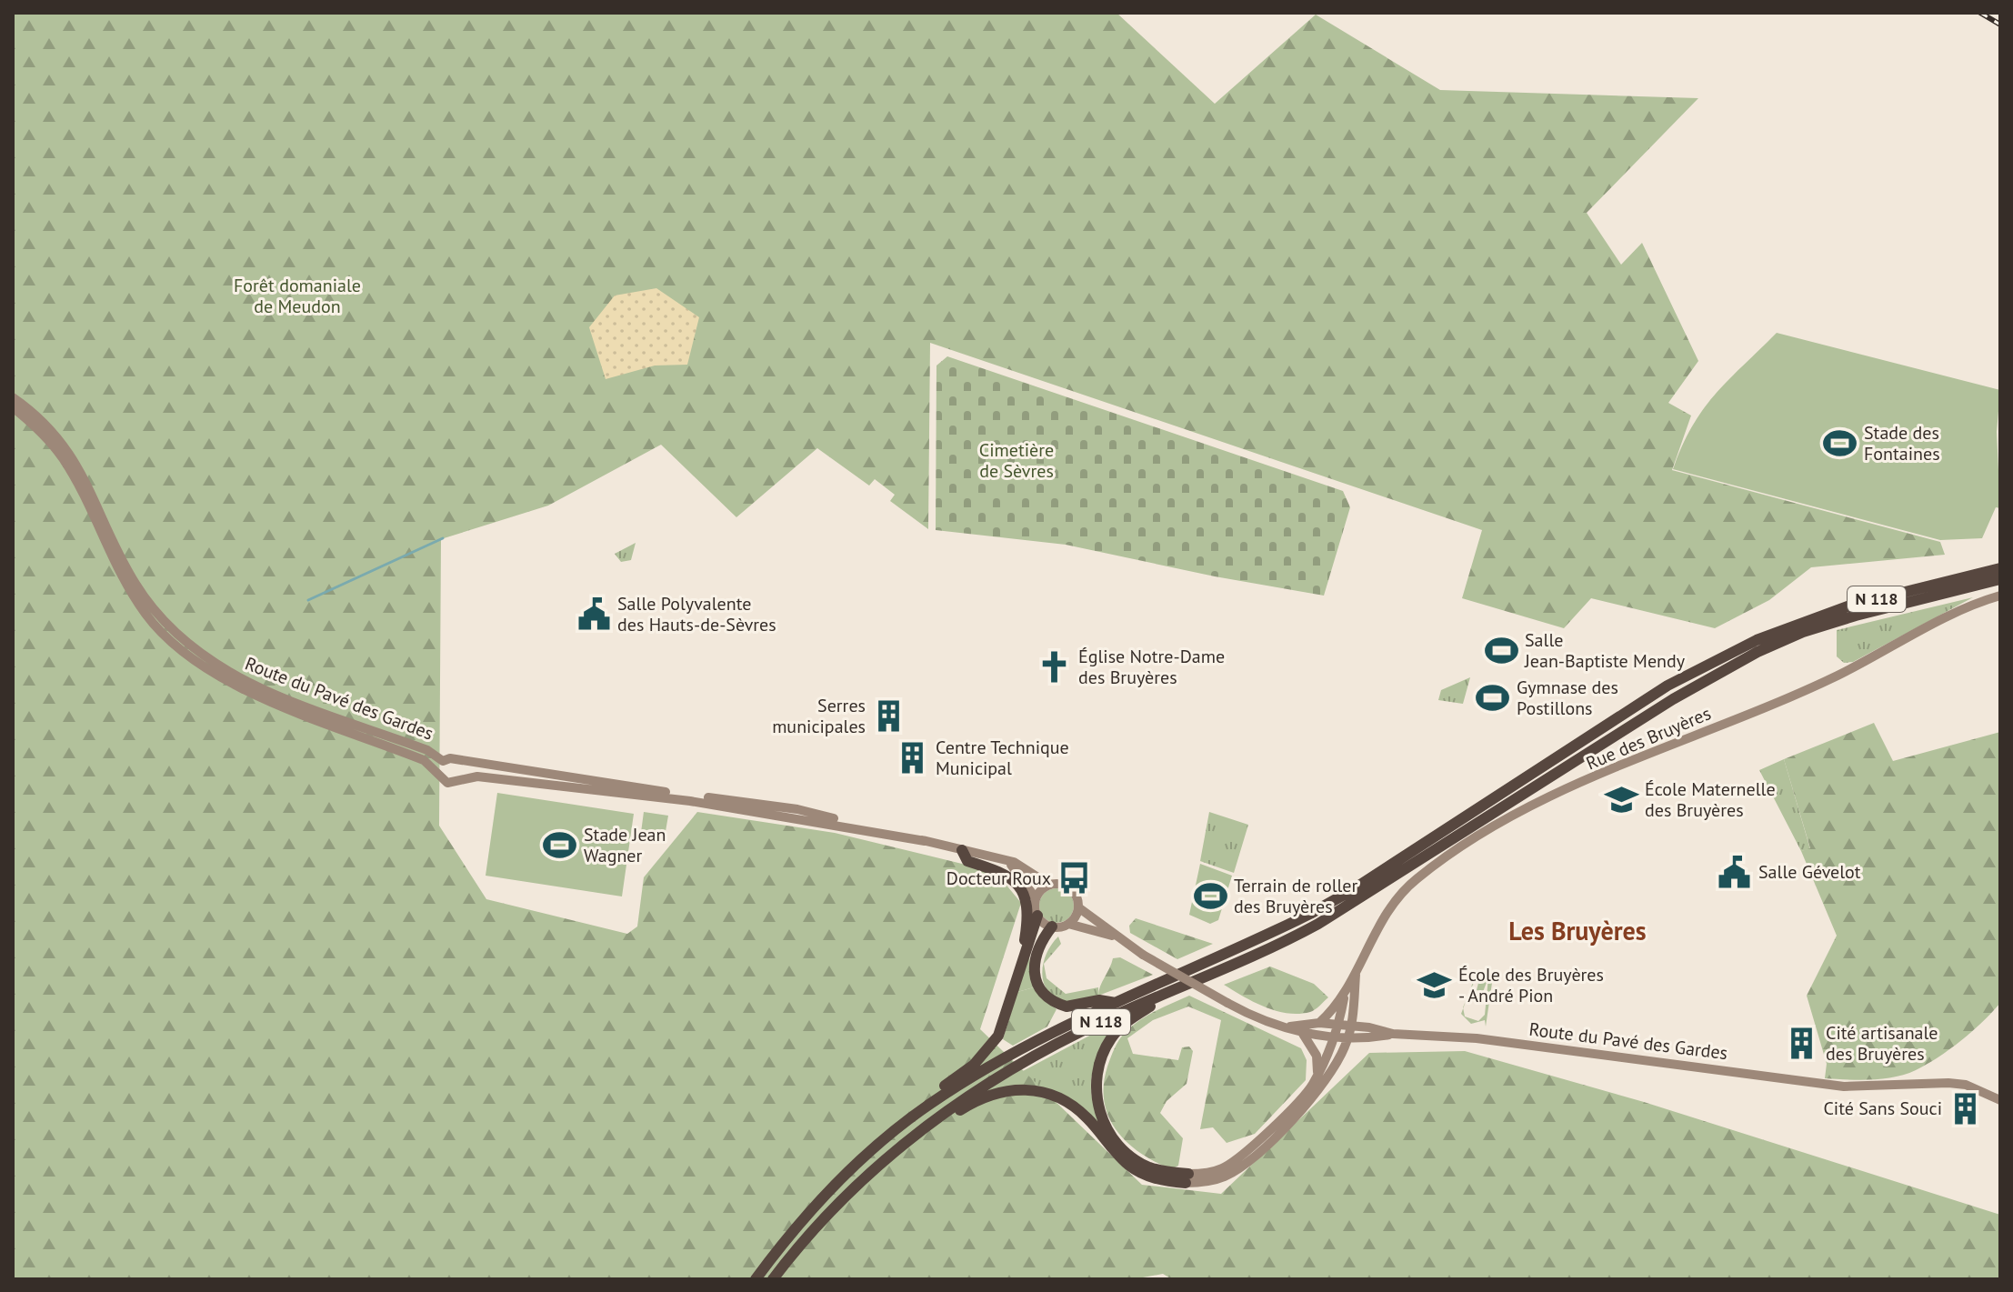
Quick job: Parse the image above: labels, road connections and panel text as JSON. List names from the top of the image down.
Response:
{
  "streets": {
    "highway": ["N 118"],
    "main road": ["Route du Pavé des Gardes", "Rue des Bruyères"]
  },
  "crossings": [
    ["Route du Pavé des Gardes", "Rue des Bruyères"]
  ],
  "districts": ["Les Bruyères"],
  "parks": ["Forêt domaniale de Meudon", "Cimetière de Sèvres"],
  "places": {
    "sports": [
      "Stade des Fontaines",
      "Salle Jean-Baptiste Mendy",
      "Gymnase des Postillons",
      "Stade Jean Wagner",
      "Terrain de roller des Bruyères"
    ],
    "public building": ["Salle Polyvalente des Hauts-de-Sèvres", "Salle Gévelot"],
    "church": ["Église Notre-Dame des Bruyères"],
    "building": [
      "Serres municipales",
      "Centre Technique Municipal",
      "Cité artisanale des Bruyères",
      "Cité Sans Souci"
    ],
    "school or university": ["École Maternelle des Bruyères", "École des Bruyères - André Pion"],
    "bus stop": ["Docteur Roux"]
  }
}
